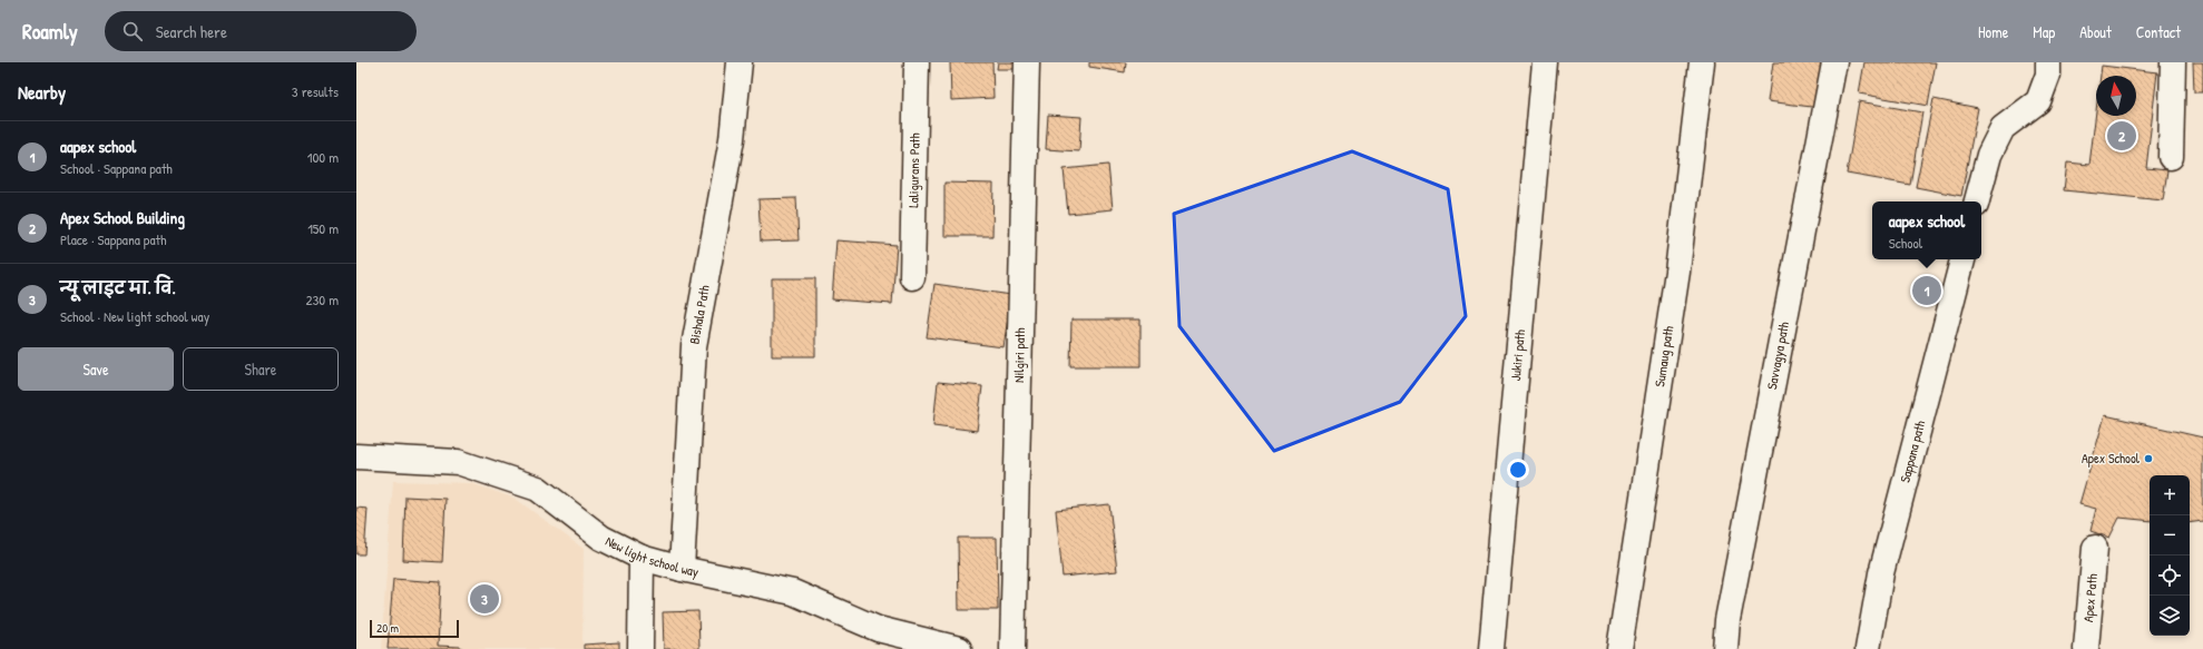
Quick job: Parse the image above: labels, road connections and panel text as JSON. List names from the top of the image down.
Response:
{
  "streets": {
    "street": [
      "Laligurans Path",
      "Bishala Path",
      "Nilgiri path",
      "Jukiri path",
      "Sumaug path",
      "Savvagya path",
      "Sappana path",
      "New light school way",
      "Apex Path"
    ]
  },
  "crossings": [
    ["Bishala Path", "New light school way"]
  ],
  "places": ["Apex School"],
  "scale_bar": "20 m",
  "north": "top",
  "page": {
    "header": "Roamly",
    "search": "Search here",
    "nav": [
      "Home",
      "Map",
      "About",
      "Contact"
    ],
    "heading": ["Nearby", "3 results"],
    "pins": ["2", "1", "3"],
    "list": [
      {
        "mark": "1",
        "name": "aapex school",
        "note": "School · Sappana path",
        "value": "100 m"
      },
      {
        "mark": "2",
        "name": "Apex School Building",
        "note": "Place · Sappana path",
        "value": "150 m"
      },
      {
        "mark": "3",
        "name": "न्यू लाइट मा. वि.",
        "note": "School · New light school way",
        "value": "230 m"
      }
    ],
    "popup": ["aapex school", "School"],
    "buttons": ["Save", "Share"],
    "map_buttons": ["+", "−"],
    "scale": "20 m"
  }
}
